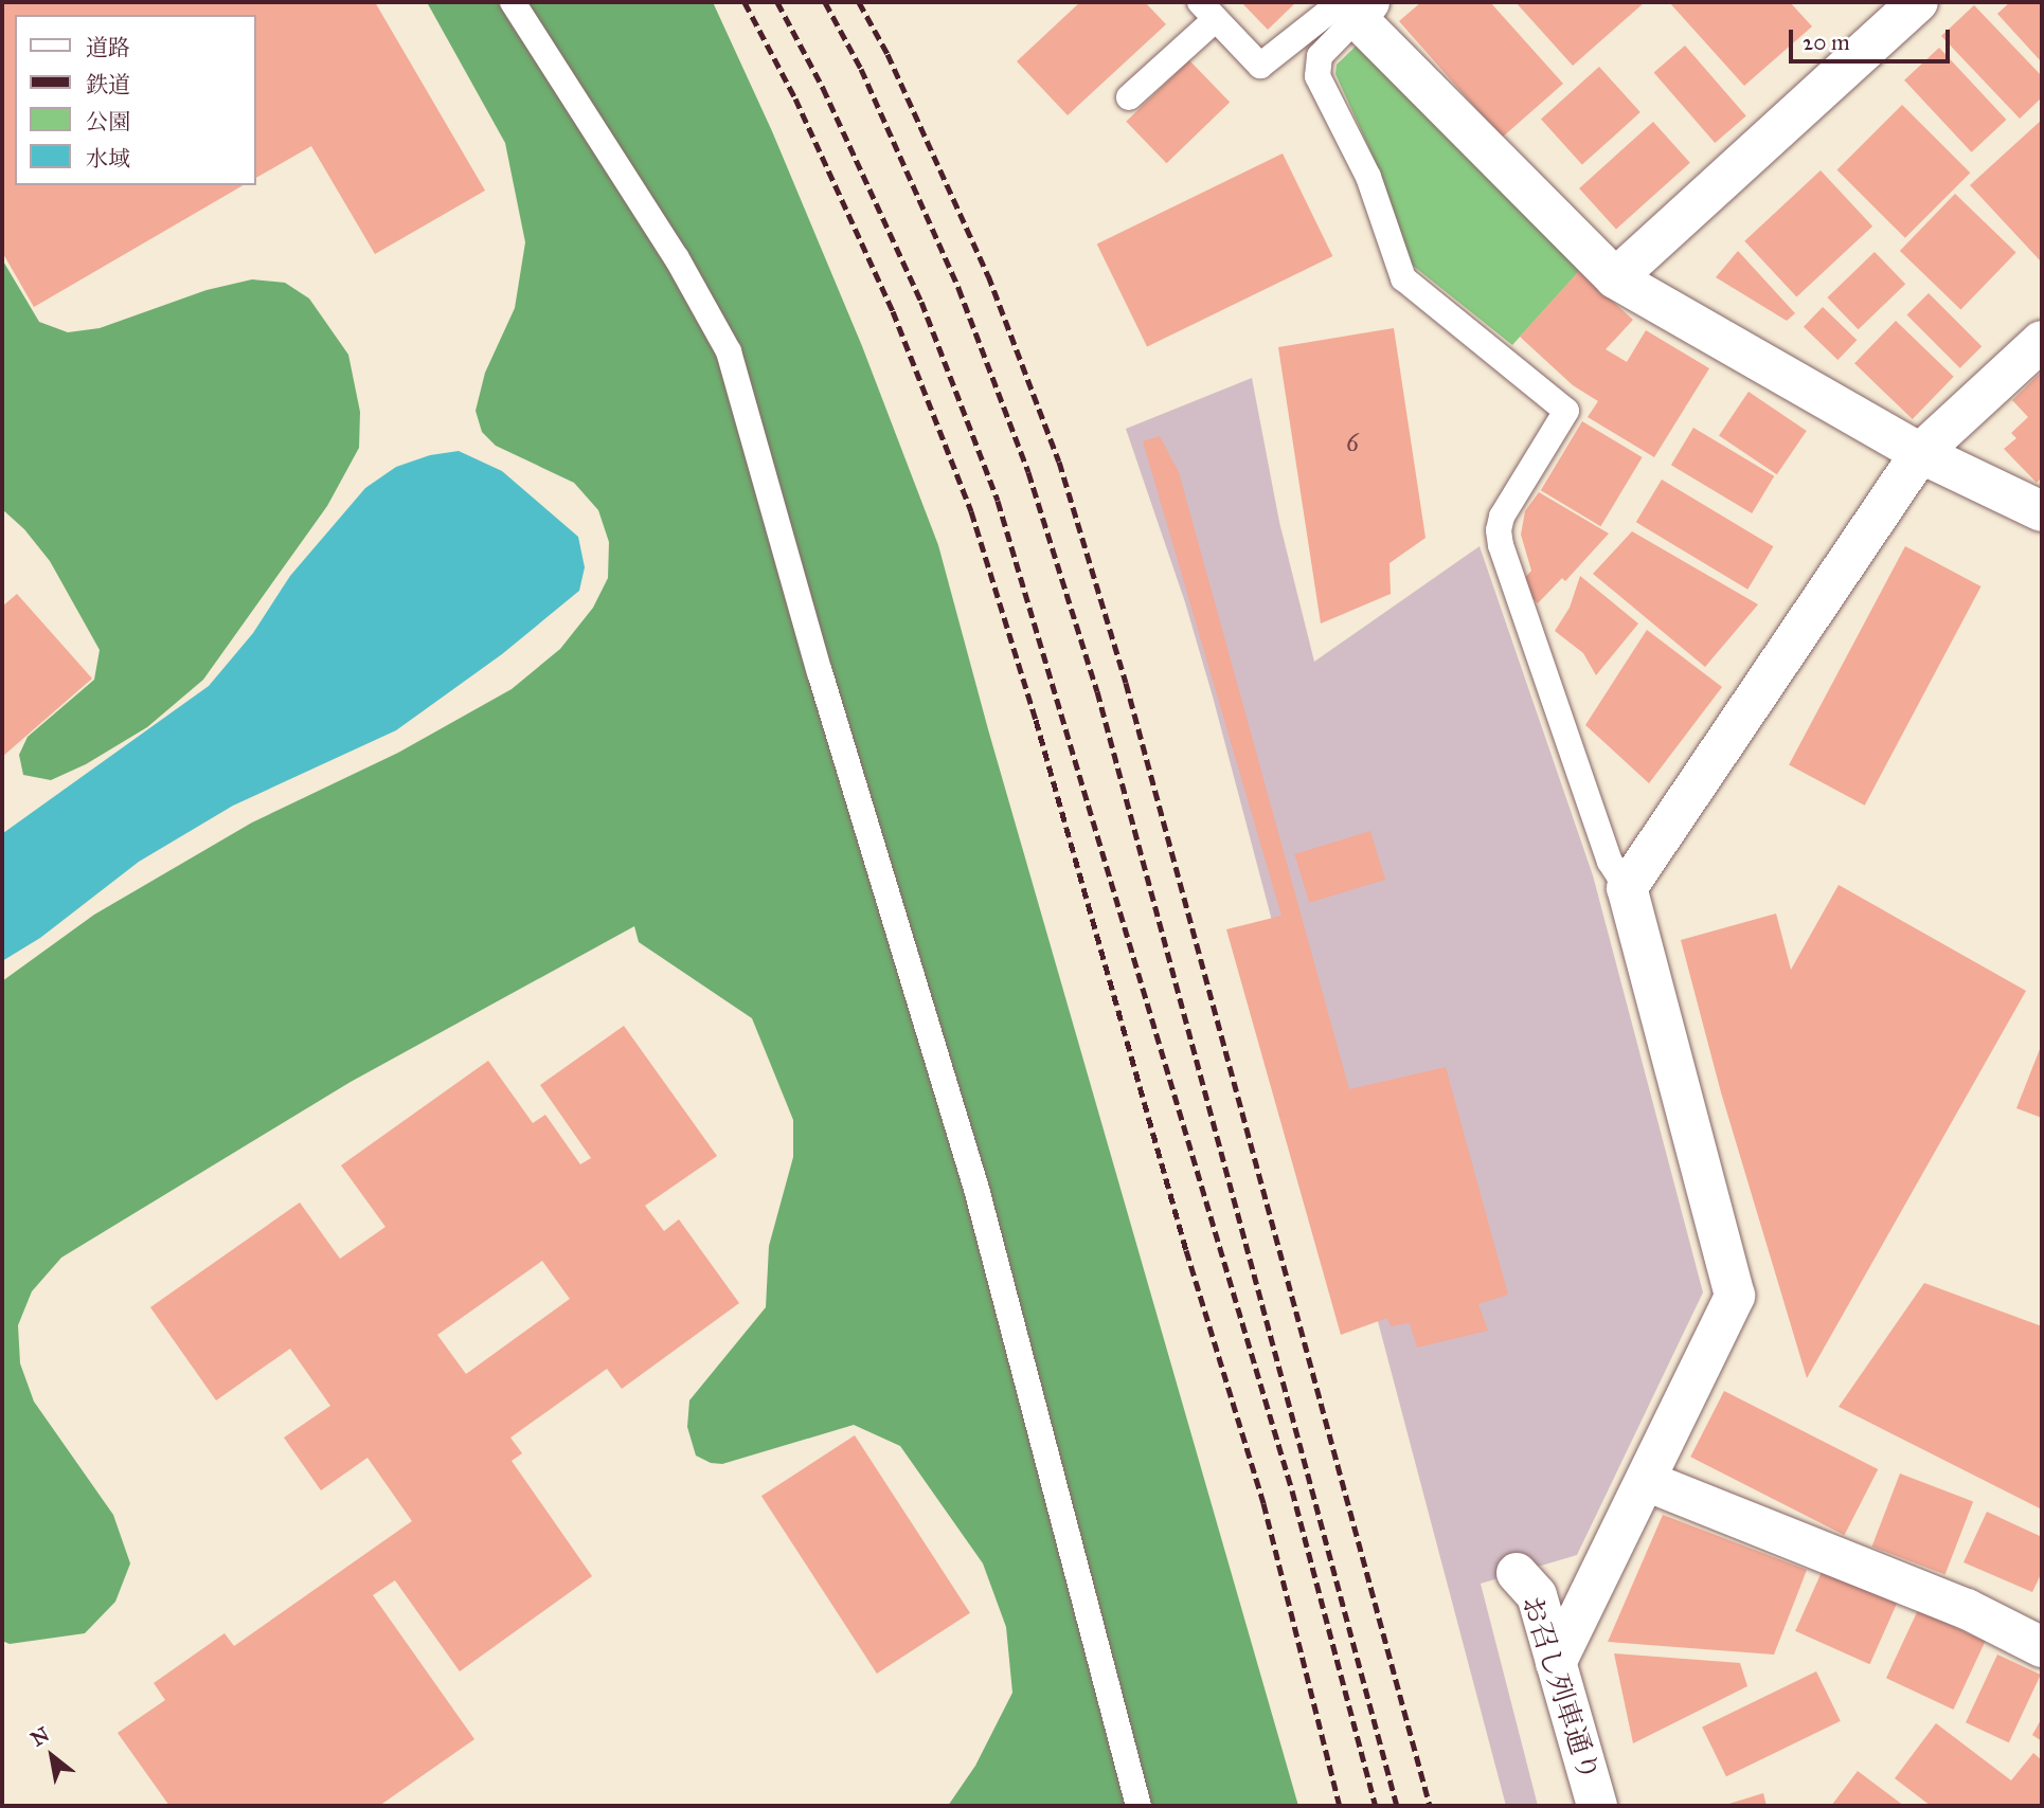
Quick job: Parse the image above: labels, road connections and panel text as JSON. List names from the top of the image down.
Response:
{
  "streets": {
    "street": ["お召し列車通り"]
  },
  "house_numbers": ["6"],
  "legend": [
    "道路",
    "鉄道",
    "公園",
    "水域"
  ],
  "scale_bar": "20 m",
  "north": "top left"
}
